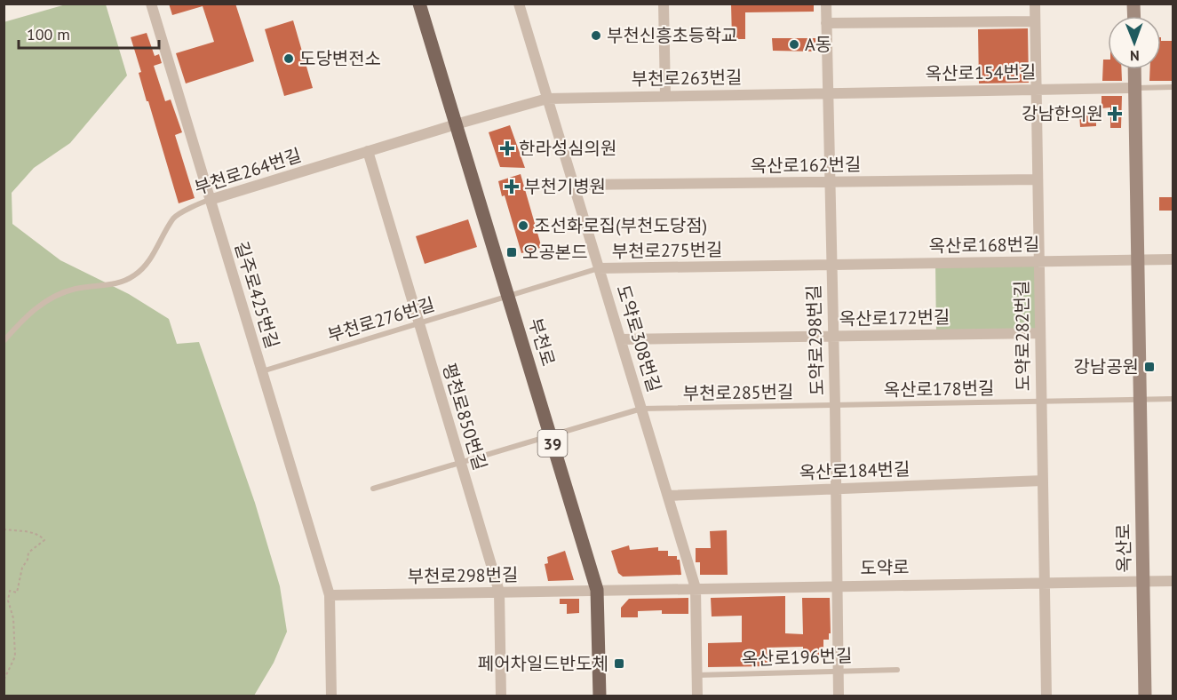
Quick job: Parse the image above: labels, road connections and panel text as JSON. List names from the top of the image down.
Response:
{
  "streets": {
    "main road": ["부천로", "39"],
    "street": [
      "옥산로154번길",
      "부천로263번길",
      "옥산로162번길",
      "부천로264번길",
      "옥산로168번길",
      "부천로275번길",
      "길주로425번길",
      "옥산로172번길",
      "도약로282번길",
      "도약로308번길",
      "도약로298번길",
      "평천로850번길",
      "옥산로184번길",
      "옥산로",
      "도약로",
      "부천로298번길"
    ],
    "lane": [
      "부천로276번길",
      "옥산로178번길",
      "부천로285번길",
      "옥산로196번길"
    ]
  },
  "crossings": [
    ["옥산로154번길", "부천로263번길"],
    ["옥산로154번길", "도약로282번길"],
    ["옥산로154번길", "도약로298번길"],
    ["옥산로154번길", "옥산로"],
    ["부천로263번길", "부천로264번길"],
    ["부천로263번길", "도약로308번길"],
    ["부천로263번길", "도약로298번길"],
    ["옥산로162번길", "도약로282번길"],
    ["옥산로162번길", "도약로308번길"],
    ["옥산로162번길", "도약로298번길"],
    ["부천로264번길", "길주로425번길"],
    ["부천로264번길", "도약로308번길"],
    ["부천로264번길", "부천로"],
    ["부천로264번길", "평천로850번길"],
    ["옥산로168번길", "부천로275번길"],
    ["옥산로168번길", "도약로282번길"],
    ["옥산로168번길", "도약로298번길"],
    ["옥산로168번길", "옥산로"],
    ["부천로275번길", "부천로276번길"],
    ["부천로275번길", "도약로308번길"],
    ["부천로275번길", "도약로298번길"],
    ["부천로275번길", "부천로"],
    ["길주로425번길", "부천로276번길"],
    ["길주로425번길", "부천로298번길"],
    ["옥산로172번길", "도약로282번길"],
    ["옥산로172번길", "도약로308번길"],
    ["옥산로172번길", "도약로298번길"],
    ["부천로276번길", "부천로"],
    ["부천로276번길", "평천로850번길"],
    ["도약로282번길", "옥산로178번길"],
    ["도약로282번길", "옥산로184번길"],
    ["도약로282번길", "도약로"],
    ["도약로308번길", "부천로285번길"],
    ["도약로308번길", "옥산로184번길"],
    ["도약로308번길", "도약로"],
    ["도약로308번길", "옥산로196번길"],
    ["도약로298번길", "옥산로178번길"],
    ["도약로298번길", "부천로285번길"],
    ["도약로298번길", "옥산로184번길"],
    ["도약로298번길", "도약로"],
    ["도약로298번길", "옥산로196번길"],
    ["부천로", "부천로285번길"],
    ["부천로", "도약로"],
    ["부천로", "부천로298번길"],
    ["옥산로178번길", "부천로285번길"],
    ["옥산로178번길", "옥산로"],
    ["부천로285번길", "평천로850번길"],
    ["평천로850번길", "부천로298번길"],
    ["옥산로", "도약로"],
    ["도약로", "부천로298번길"]
  ],
  "places": {
    "other": [
      "부천신흥초등학교",
      "A동",
      "도당변전소",
      "조선화로집(부천도당점)"
    ],
    "health": ["강남한의원", "한라성심의원", "부천기병원"],
    "transit": ["오공본드", "강남공원", "페어차일드반도체"]
  },
  "scale_bar": "100 m",
  "north": "bottom"
}
